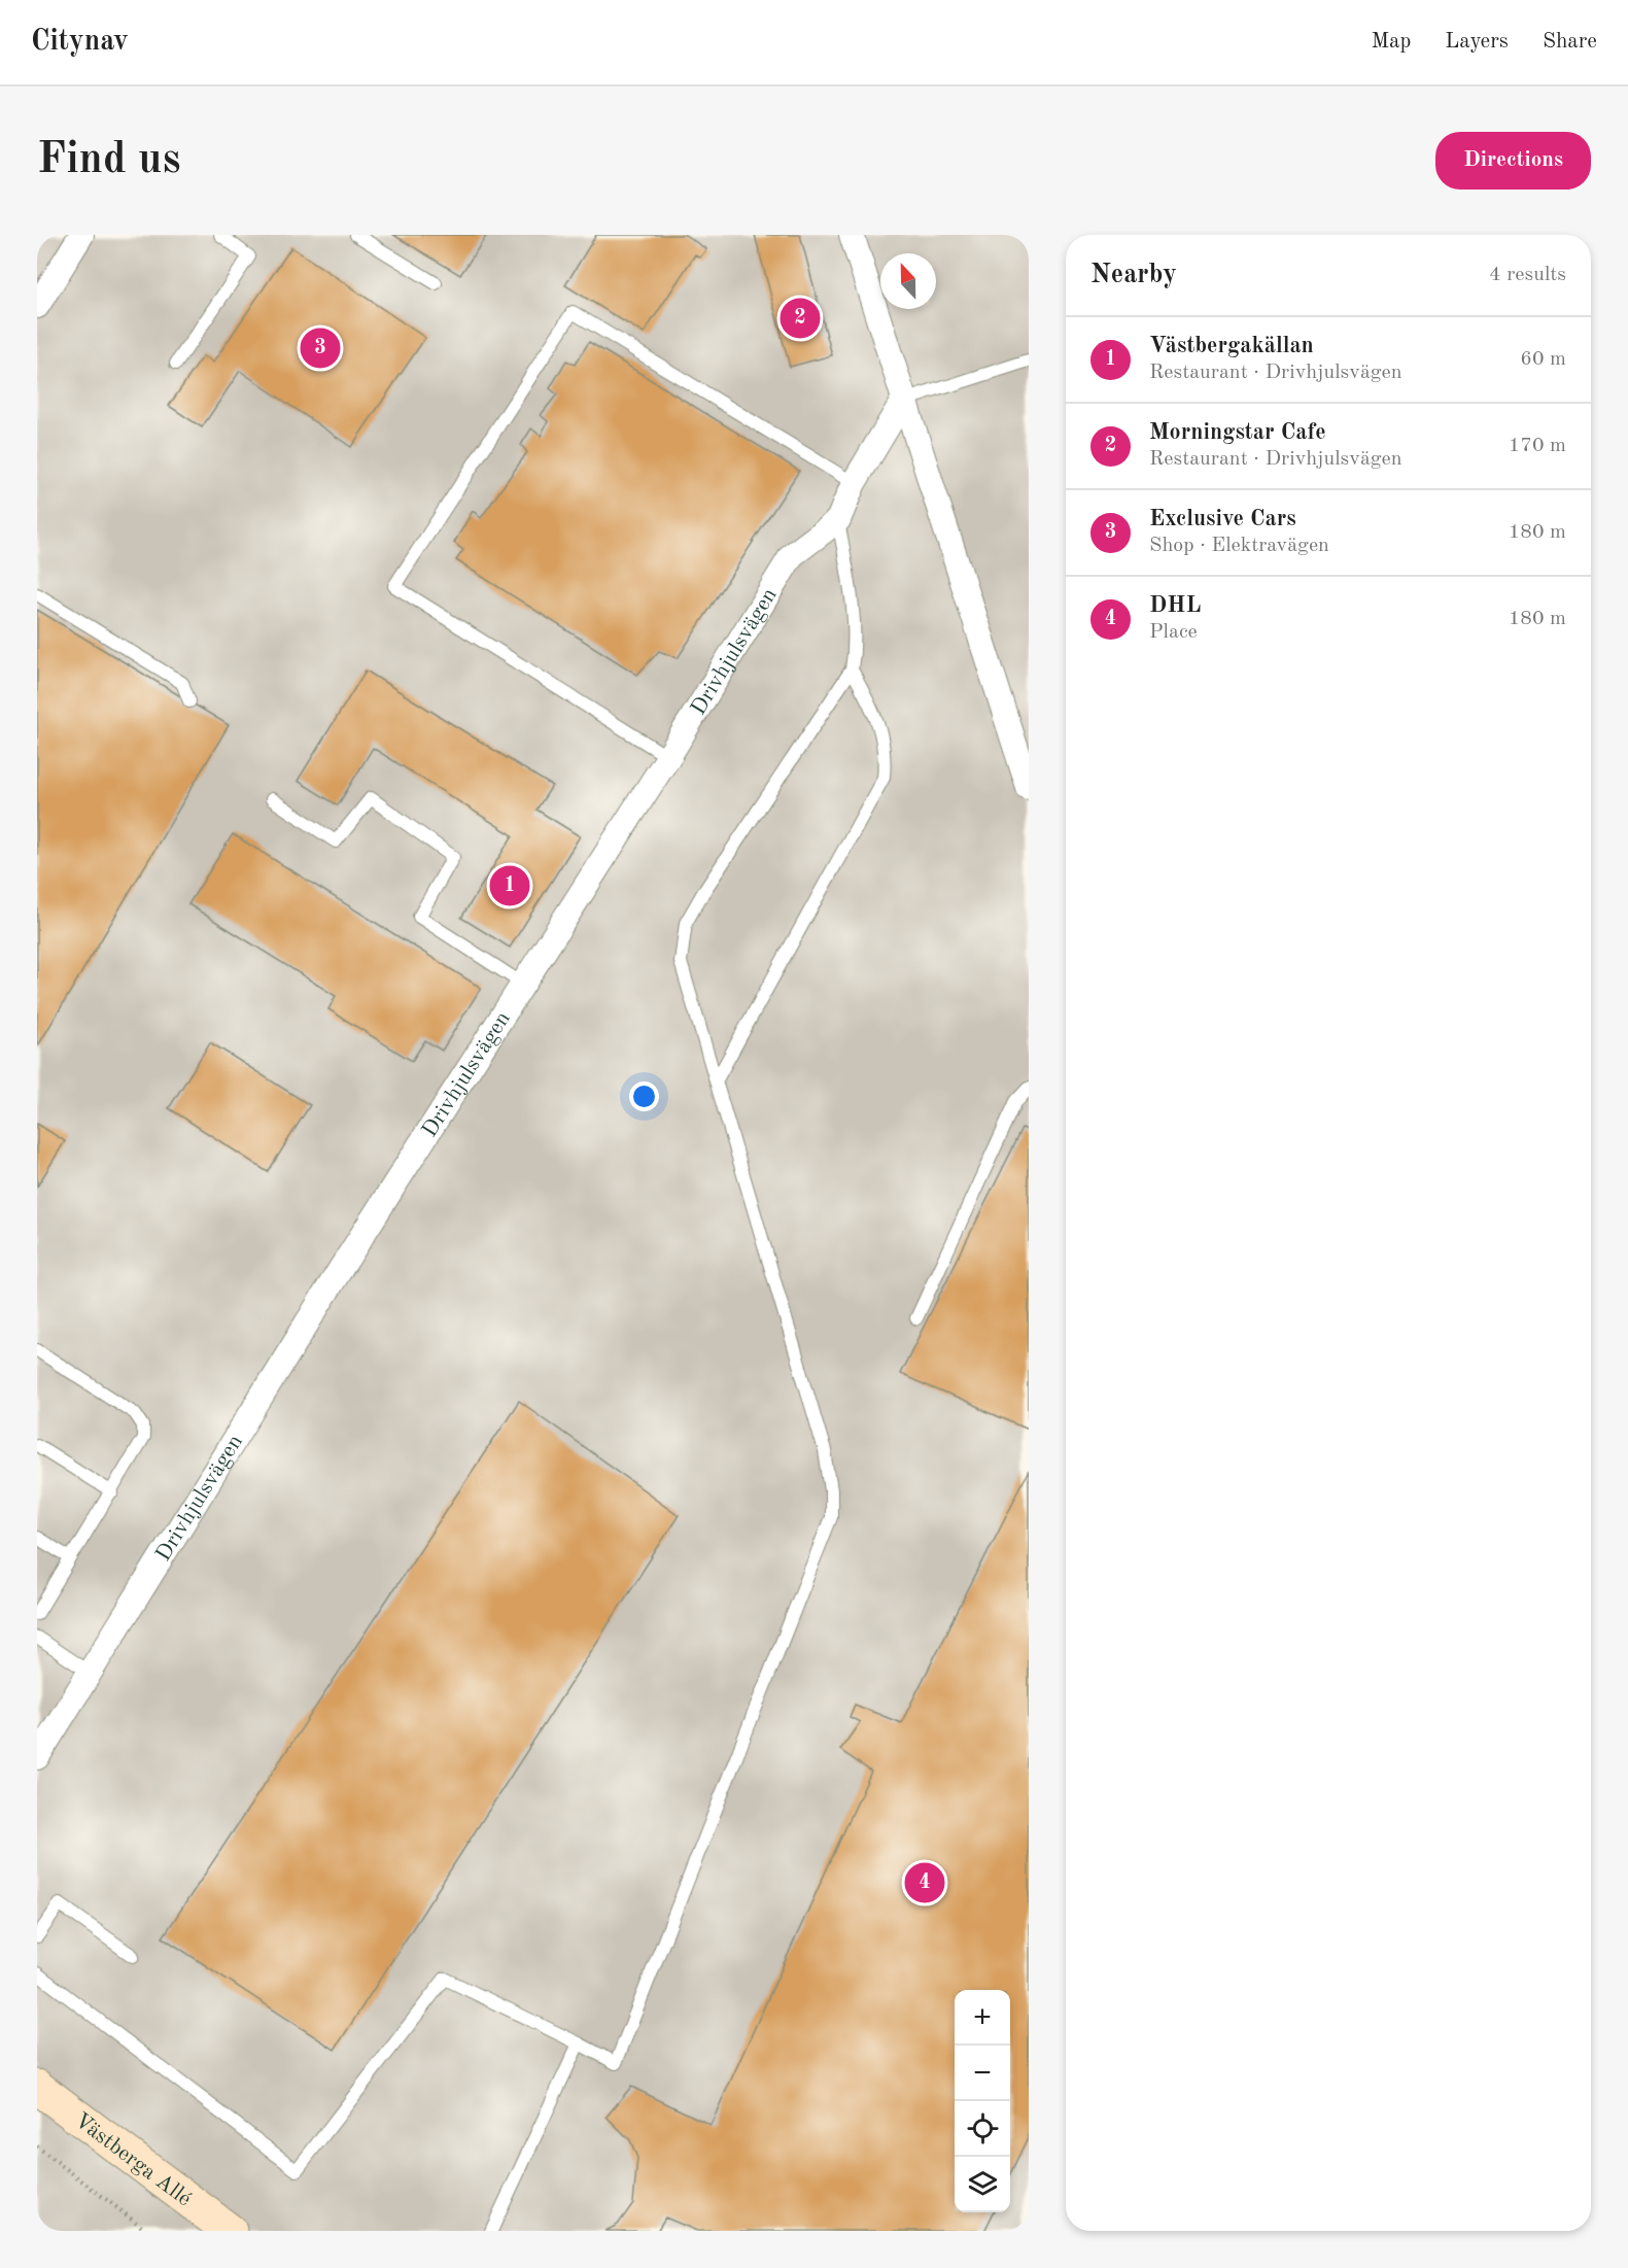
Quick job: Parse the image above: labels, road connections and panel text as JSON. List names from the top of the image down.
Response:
{
  "streets": {
    "street": ["Drivhjulsvägen", "Västberga Allé"]
  },
  "north": "top",
  "page": {
    "header": "Citynav",
    "nav": ["Map", "Layers", "Share"],
    "buttons": "Directions",
    "title": "Find us",
    "heading": ["Nearby", "4 results"],
    "pins": [
      "2",
      "3",
      "1",
      "4"
    ],
    "list": [
      {
        "mark": "1",
        "name": "Västbergakällan",
        "note": "Restaurant · Drivhjulsvägen",
        "value": "60 m"
      },
      {
        "mark": "2",
        "name": "Morningstar Cafe",
        "note": "Restaurant · Drivhjulsvägen",
        "value": "170 m"
      },
      {
        "mark": "3",
        "name": "Exclusive Cars",
        "note": "Shop · Elektravägen",
        "value": "180 m"
      },
      {
        "mark": "4",
        "name": "DHL",
        "note": "Place",
        "value": "180 m"
      }
    ],
    "map_buttons": ["+", "−"]
  }
}
